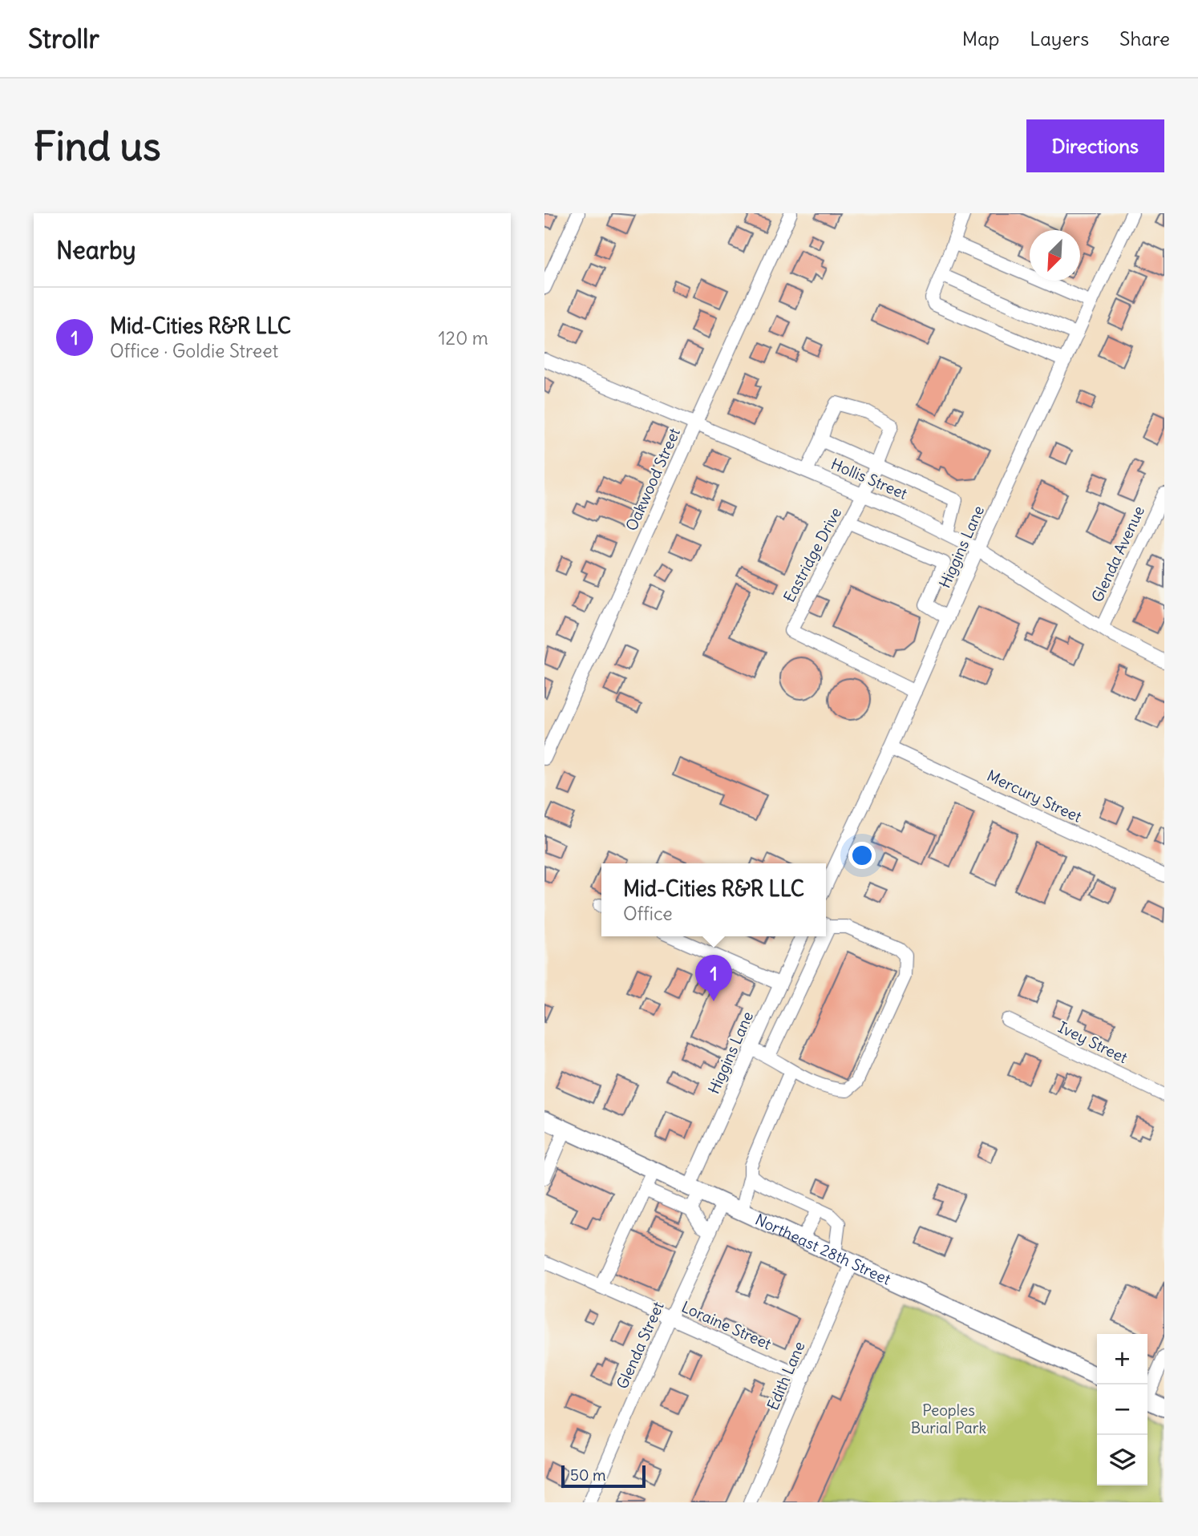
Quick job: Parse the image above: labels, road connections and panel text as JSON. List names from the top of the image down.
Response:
{
  "streets": {
    "main road": ["Northeast 28th Street"],
    "street": [
      "Hollis Street",
      "Oakwood Street",
      "Higgins Lane",
      "Glenda Avenue",
      "Eastridge Drive",
      "Mercury Street",
      "Ivey Street",
      "Loraine Street",
      "Glenda Street",
      "Edith Lane"
    ]
  },
  "crossings": [
    ["Hollis Street", "Oakwood Street"],
    ["Hollis Street", "Higgins Lane"],
    ["Hollis Street", "Glenda Avenue"],
    ["Hollis Street", "Eastridge Drive"],
    ["Higgins Lane", "Eastridge Drive"],
    ["Higgins Lane", "Mercury Street"],
    ["Higgins Lane", "Northeast 28th Street"],
    ["Northeast 28th Street", "Glenda Street"],
    ["Northeast 28th Street", "Edith Lane"],
    ["Loraine Street", "Glenda Street"],
    ["Loraine Street", "Edith Lane"]
  ],
  "parks": ["Peoples Burial Park"],
  "scale_bar": "50 m",
  "north": "bottom left",
  "page": {
    "header": "Strollr",
    "nav": ["Map", "Layers", "Share"],
    "buttons": "Directions",
    "title": "Find us",
    "heading": "Nearby",
    "list": [
      {
        "mark": "1",
        "name": "Mid-Cities R&R LLC",
        "note": "Office · Goldie Street",
        "value": "120 m"
      }
    ],
    "popup": ["Mid-Cities R&R LLC", "Office"],
    "pins": "1",
    "map_buttons": ["+", "−"],
    "scale": "50 m"
  }
}
